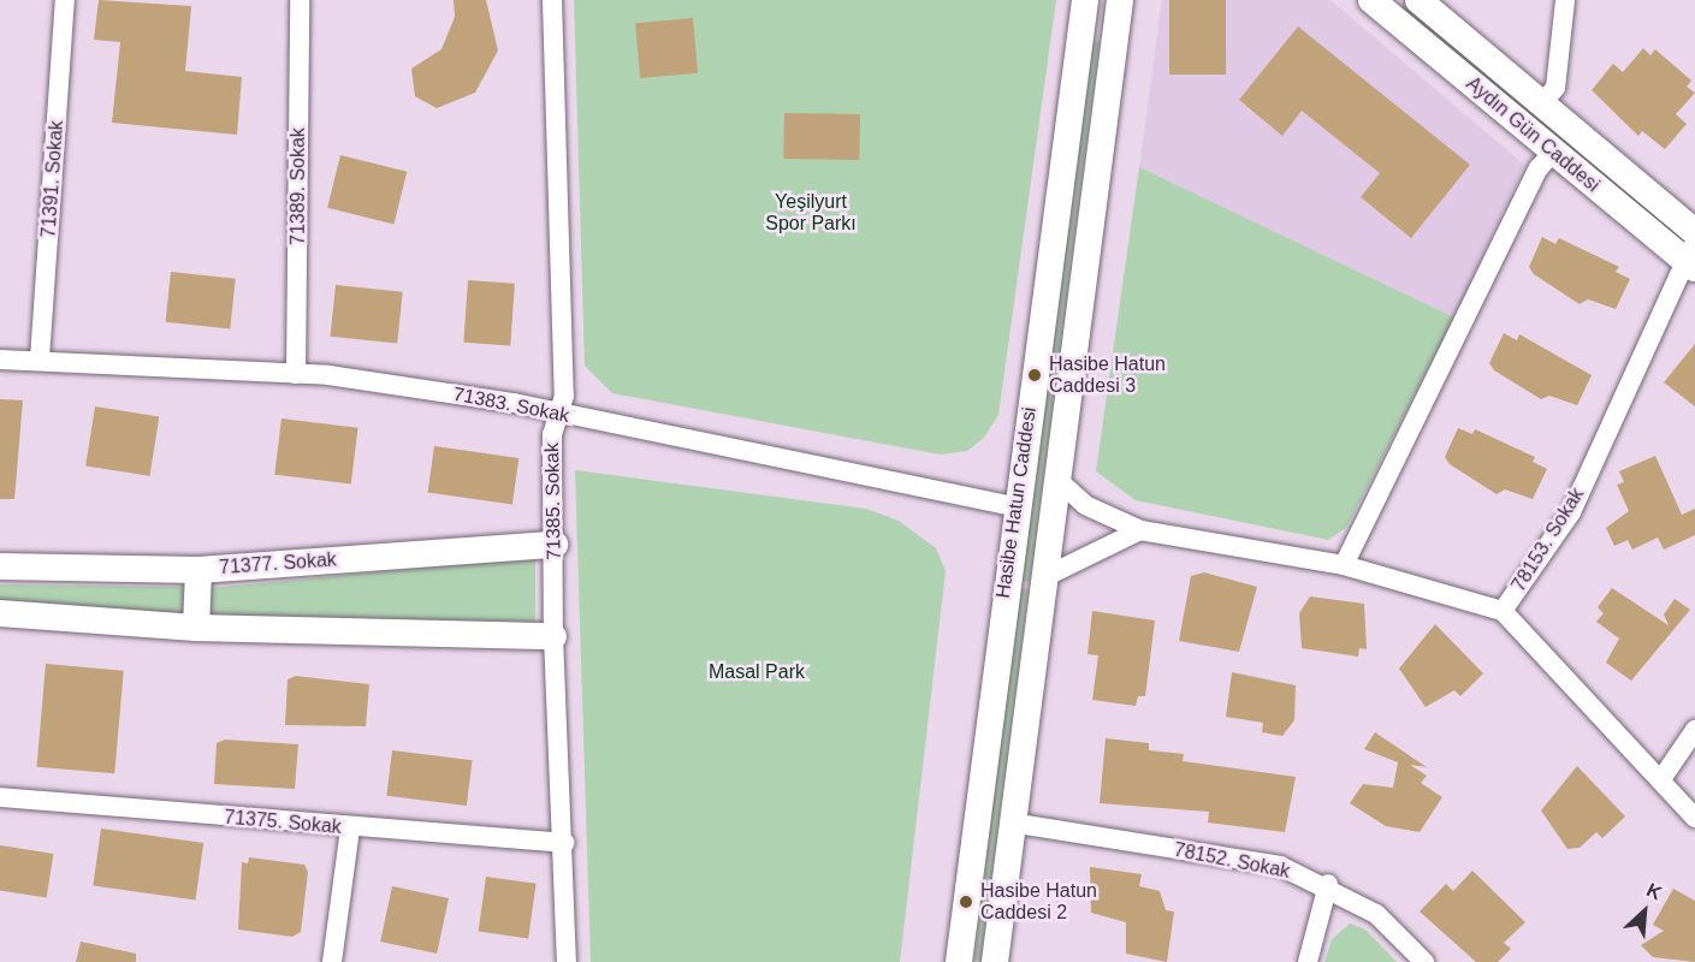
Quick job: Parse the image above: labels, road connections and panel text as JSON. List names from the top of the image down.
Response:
{
  "streets": {
    "main road": ["Aydın Gün Caddesi", "Hasibe Hatun Caddesi", "71377. Sokak"],
    "street": [
      "71391. Sokak",
      "71389. Sokak",
      "71383. Sokak",
      "71385. Sokak",
      "78153. Sokak",
      "71375. Sokak",
      "78152. Sokak"
    ]
  },
  "crossings": [
    ["Aydın Gün Caddesi", "78153. Sokak"],
    ["71391. Sokak", "71383. Sokak"],
    ["71389. Sokak", "71383. Sokak"],
    ["71383. Sokak", "71385. Sokak"],
    ["71383. Sokak", "Hasibe Hatun Caddesi"],
    ["71385. Sokak", "71377. Sokak"],
    ["71385. Sokak", "71375. Sokak"],
    ["Hasibe Hatun Caddesi", "78153. Sokak"],
    ["Hasibe Hatun Caddesi", "78152. Sokak"]
  ],
  "parks": ["Yeşilyurt Spor Parkı", "Masal Park"],
  "places": ["Hasibe Hatun Caddesi 3", "Hasibe Hatun Caddesi 2"],
  "north": "top right"
}
